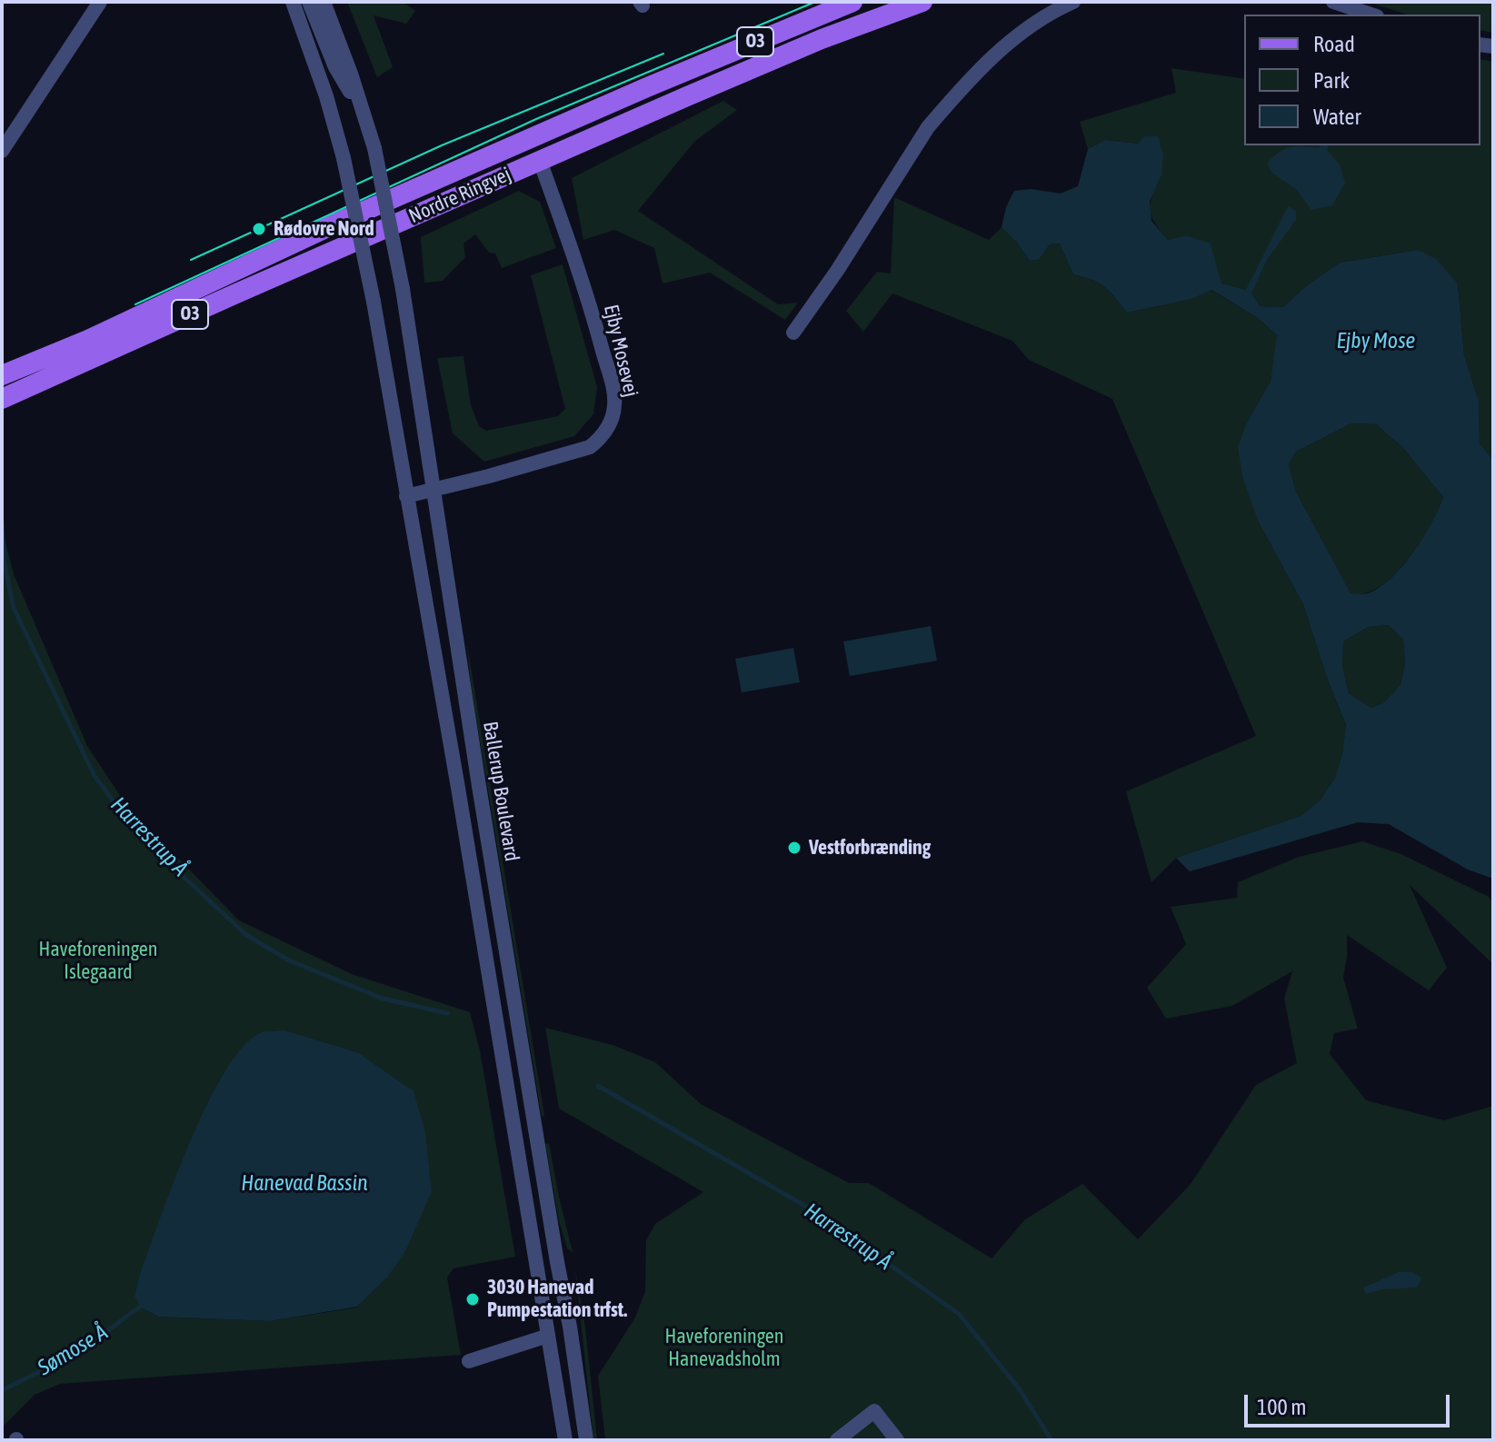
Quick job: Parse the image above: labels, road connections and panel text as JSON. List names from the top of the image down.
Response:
{
  "streets": {
    "main road": ["O3", "Nordre Ringvej"],
    "street": ["Ejby Mosevej", "Ballerup Boulevard"]
  },
  "crossings": [
    ["Nordre Ringvej", "Ejby Mosevej"],
    ["Ejby Mosevej", "Ballerup Boulevard"]
  ],
  "water": [
    "Ejby Mose",
    "Harrestrup Å",
    "Hanevad Bassin",
    "Sømose Å"
  ],
  "parks": ["Haveforeningen Islegaard", "Haveforeningen Hanevadsholm"],
  "places": ["Rødovre Nord", "Vestforbrænding", "3030 Hanevad Pumpestation trfst."],
  "legend": ["Road", "Park", "Water"],
  "scale_bar": "100 m"
}
